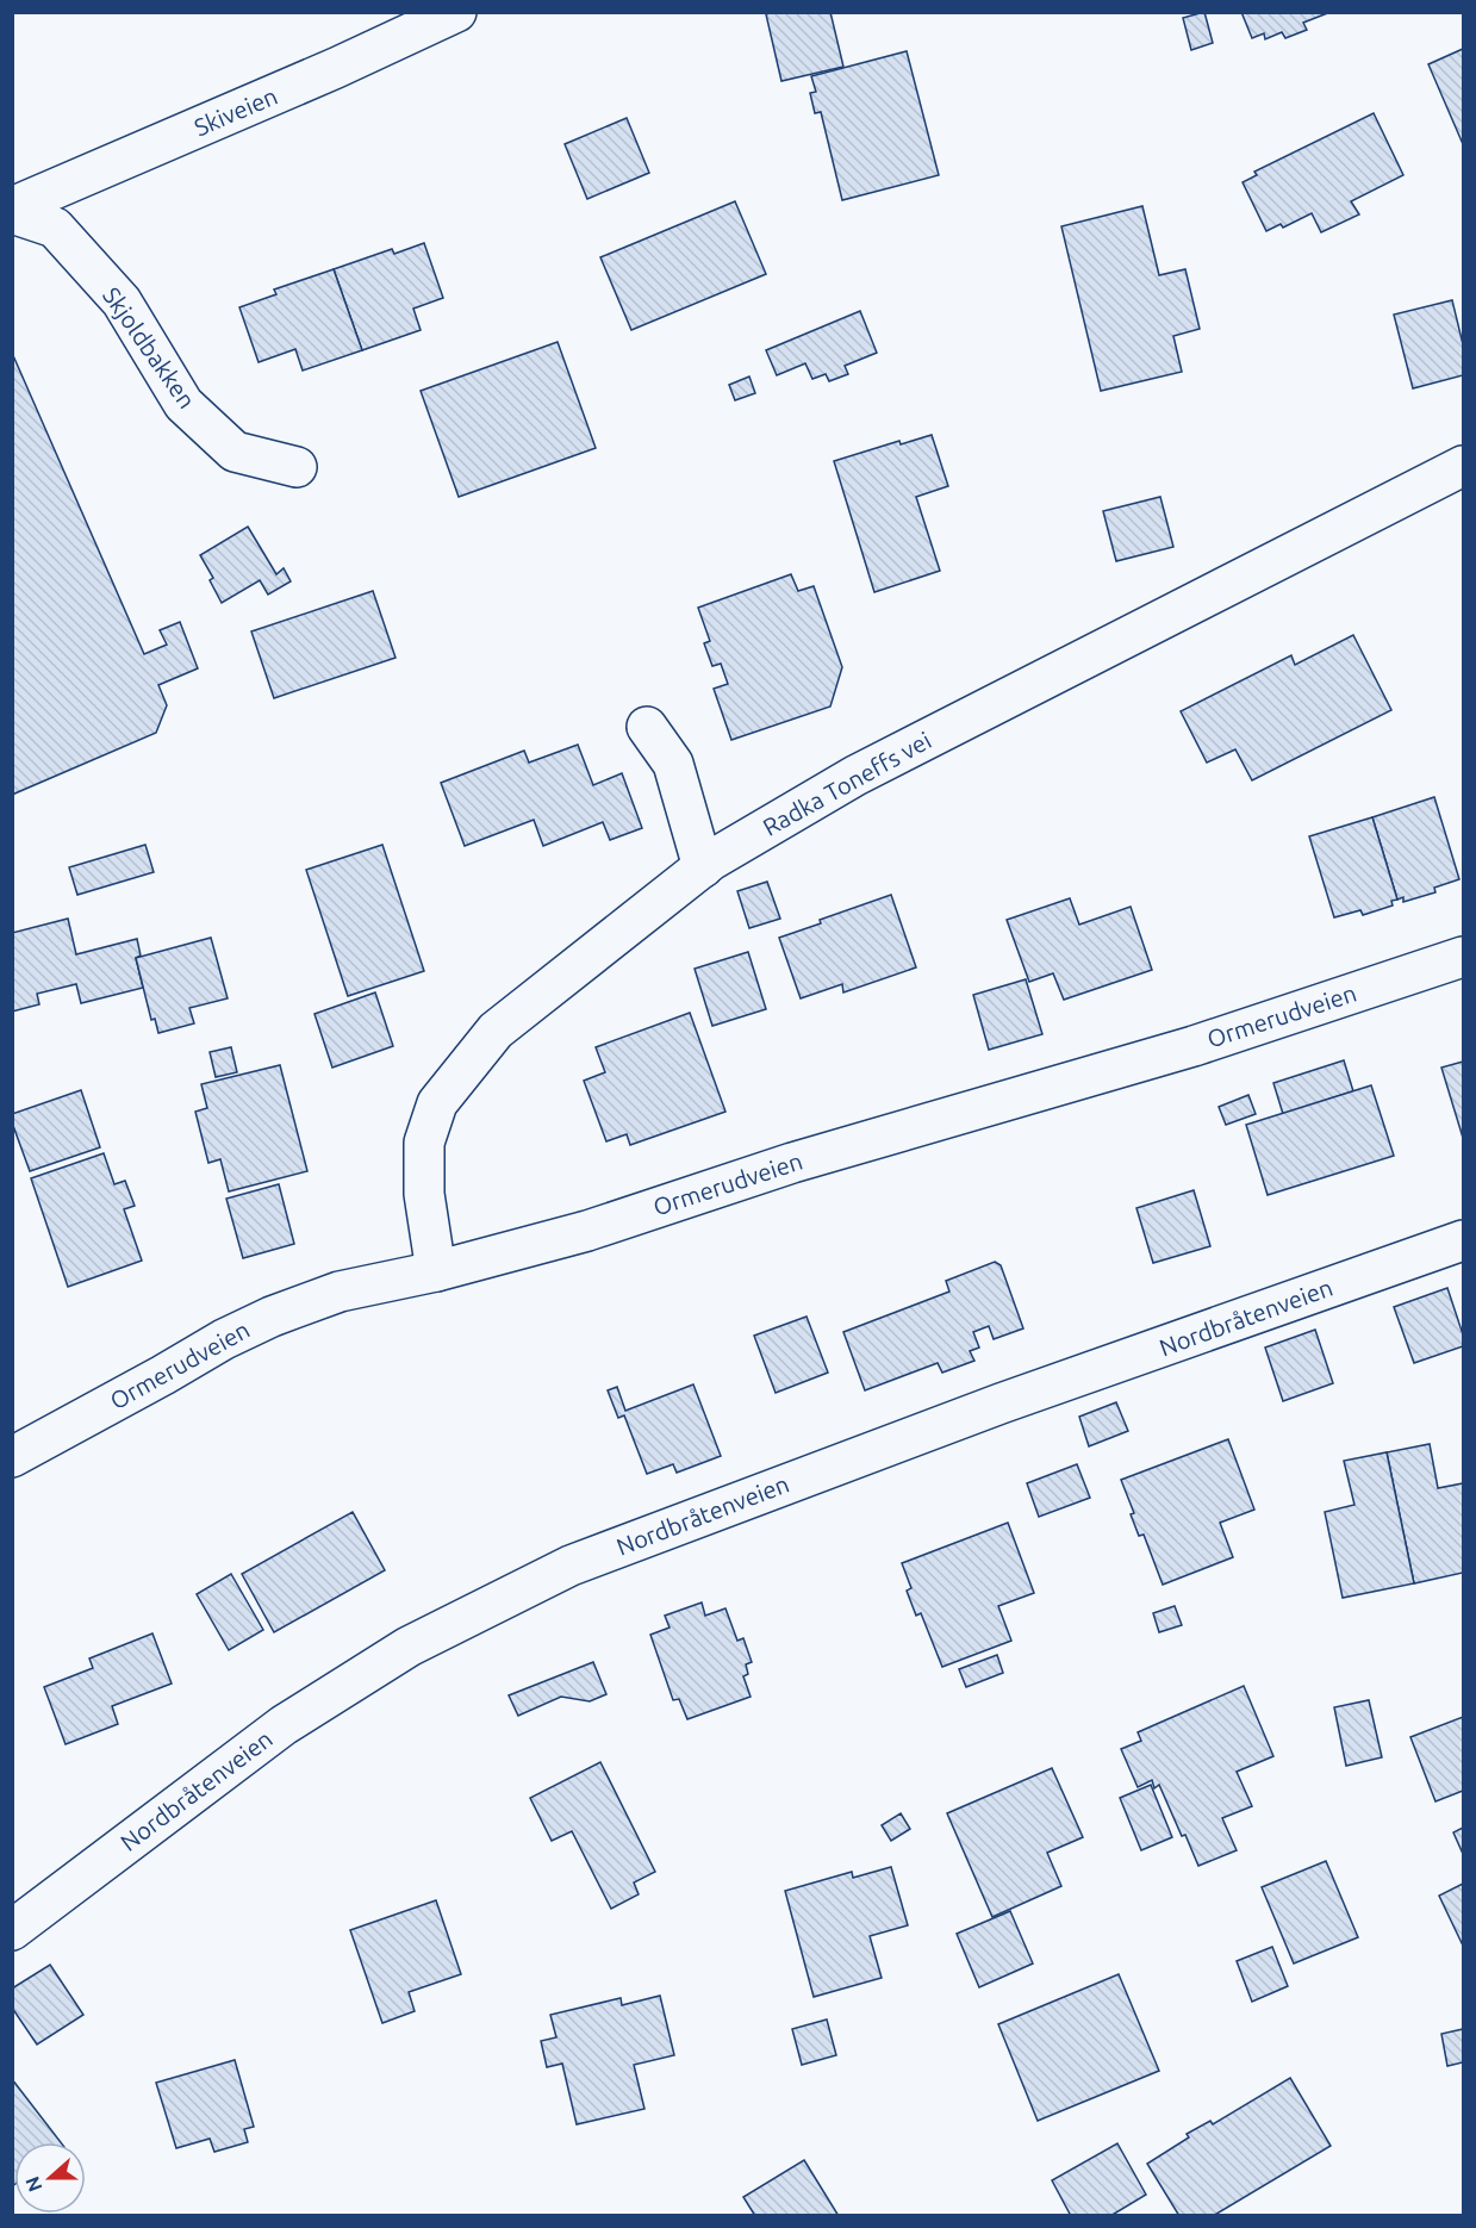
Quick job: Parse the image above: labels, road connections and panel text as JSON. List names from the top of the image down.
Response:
{
  "streets": {
    "street": [
      "Skiveien",
      "Skjoldbakken",
      "Radka Toneffs vei",
      "Ormerudveien",
      "Nordbråtenveien"
    ]
  },
  "crossings": [
    ["Skiveien", "Skjoldbakken"],
    ["Radka Toneffs vei", "Ormerudveien"]
  ],
  "north": "left"
}
